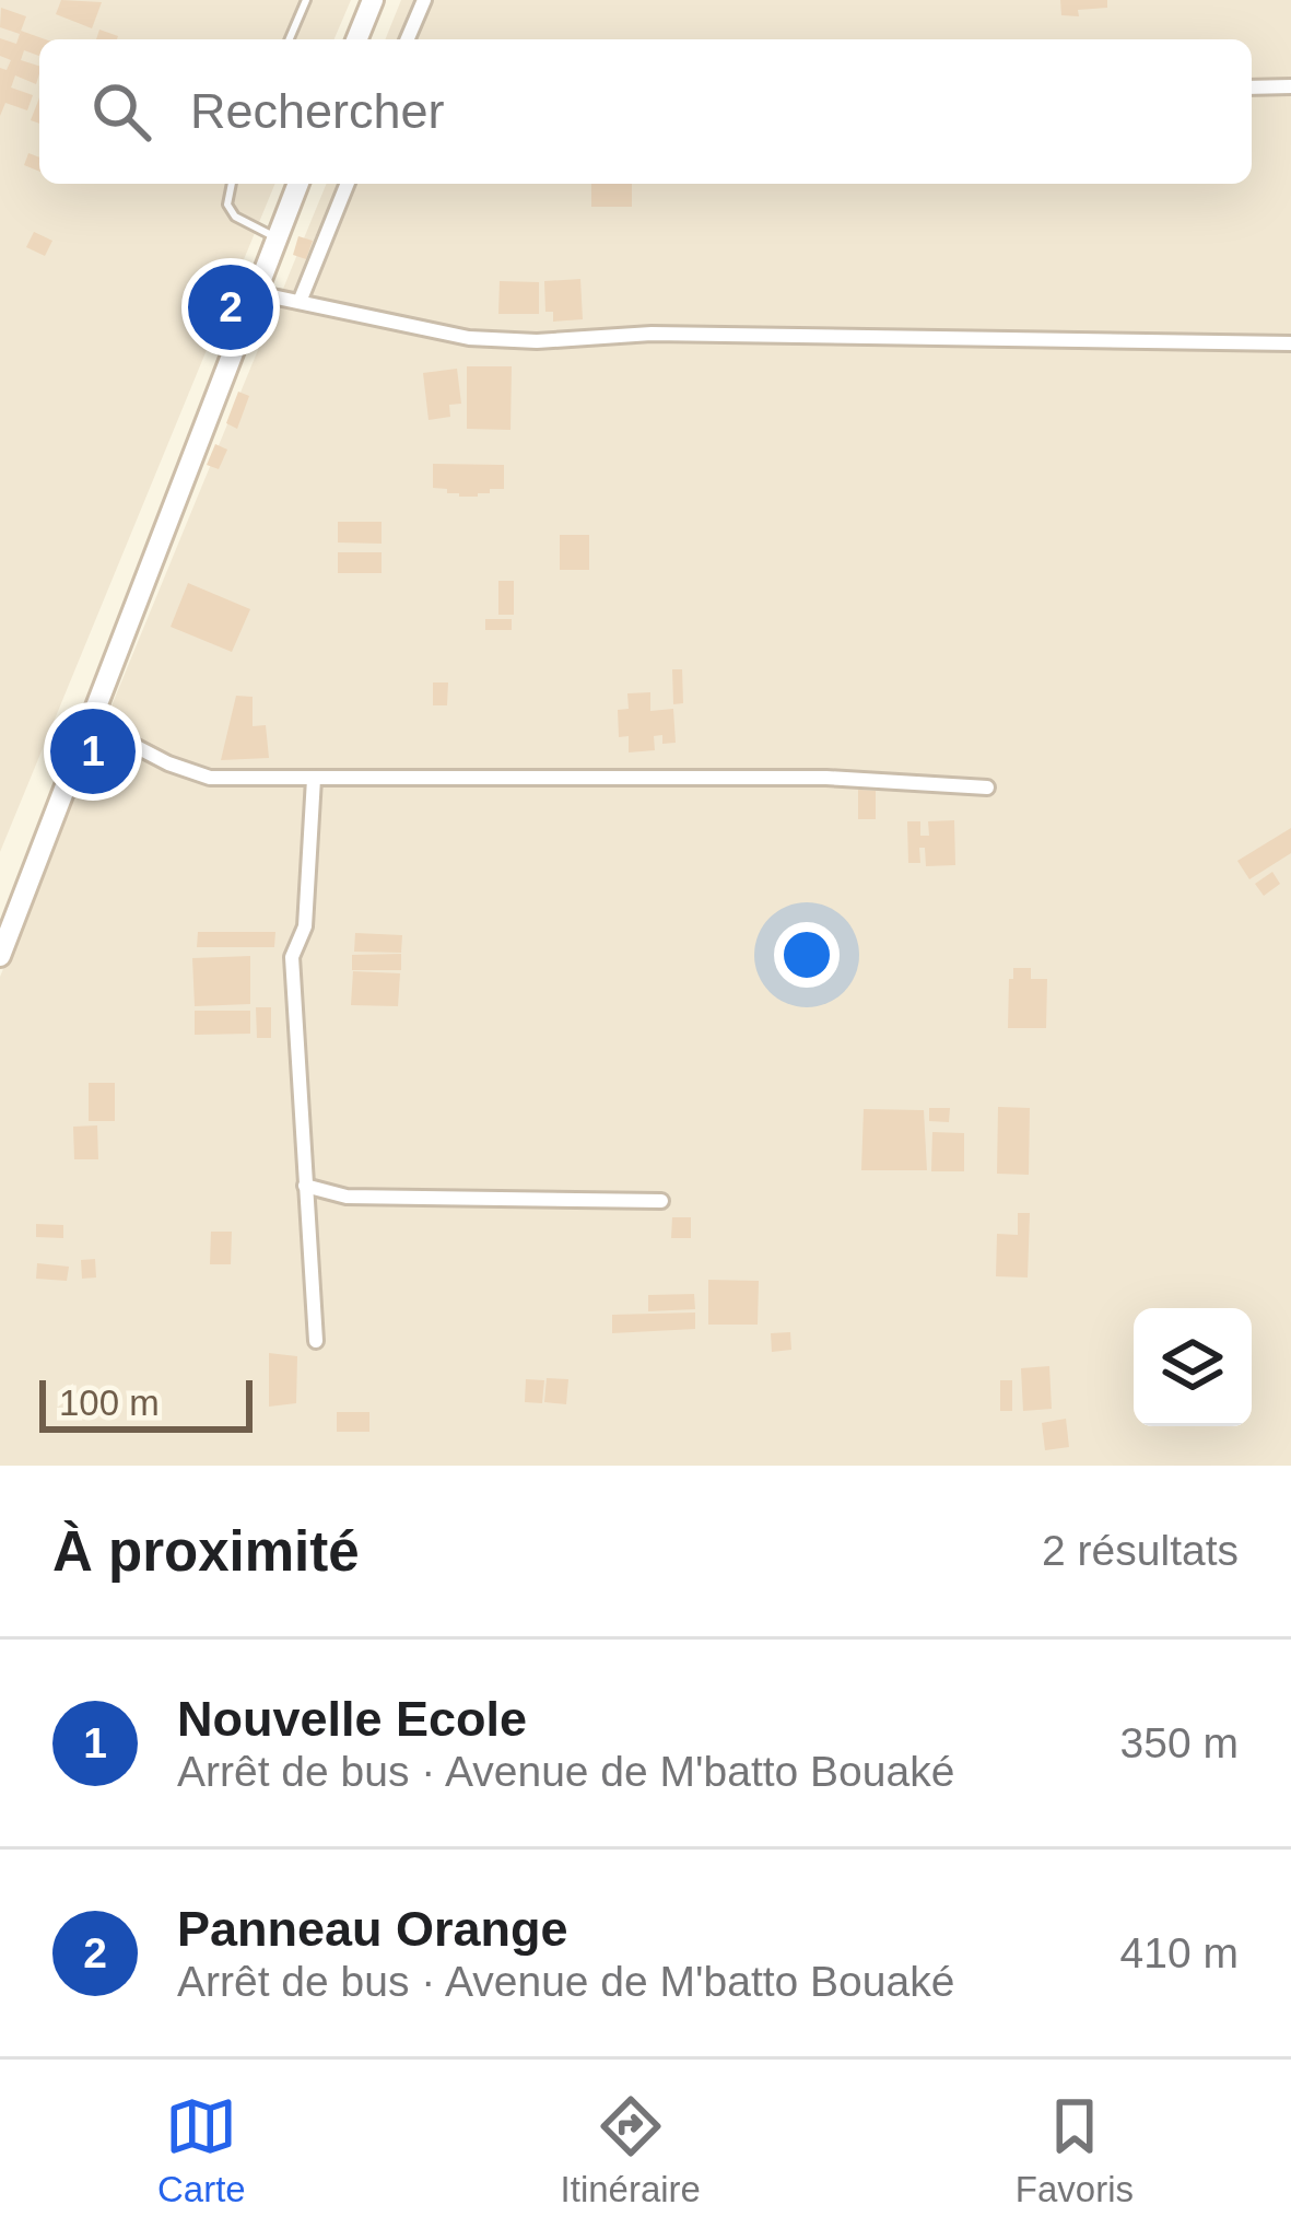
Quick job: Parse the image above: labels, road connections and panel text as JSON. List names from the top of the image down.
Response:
{
  "scale_bar": "100 m",
  "page": {
    "search": "Rechercher",
    "pins": ["2", "1"],
    "scale": "100 m",
    "heading": ["À proximité", "2 résultats"],
    "list": [
      {
        "mark": "1",
        "name": "Nouvelle Ecole",
        "note": "Arrêt de bus · Avenue de M'batto Bouaké",
        "value": "350 m"
      },
      {
        "mark": "2",
        "name": "Panneau Orange",
        "note": "Arrêt de bus · Avenue de M'batto Bouaké",
        "value": "410 m"
      }
    ],
    "nav": ["Carte", "Itinéraire", "Favoris"]
  }
}
